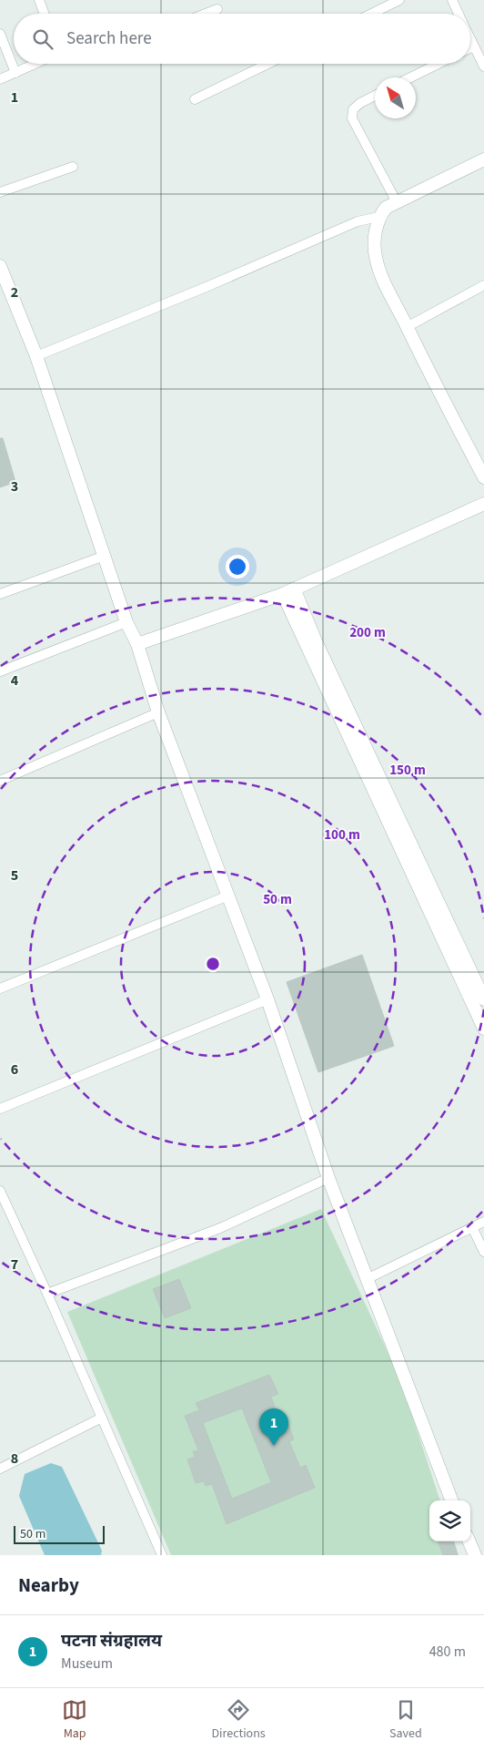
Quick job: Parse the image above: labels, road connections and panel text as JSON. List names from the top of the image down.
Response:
{
  "scale_bar": "50 m",
  "north": "top left",
  "page": {
    "search": "Search here",
    "pins": "1",
    "scale": "50 m",
    "heading": "Nearby",
    "list": [
      {
        "mark": "1",
        "name": "पटना संग्रहालय",
        "note": "Museum",
        "value": "480 m"
      }
    ],
    "nav": ["Map", "Directions", "Saved"]
  },
  "grid": {
    "rows": [
      "1",
      "2",
      "3",
      "4",
      "5",
      "6",
      "7",
      "8"
    ]
  },
  "rings": [
    "200 m",
    "150 m",
    "100 m",
    "50 m"
  ]
}
